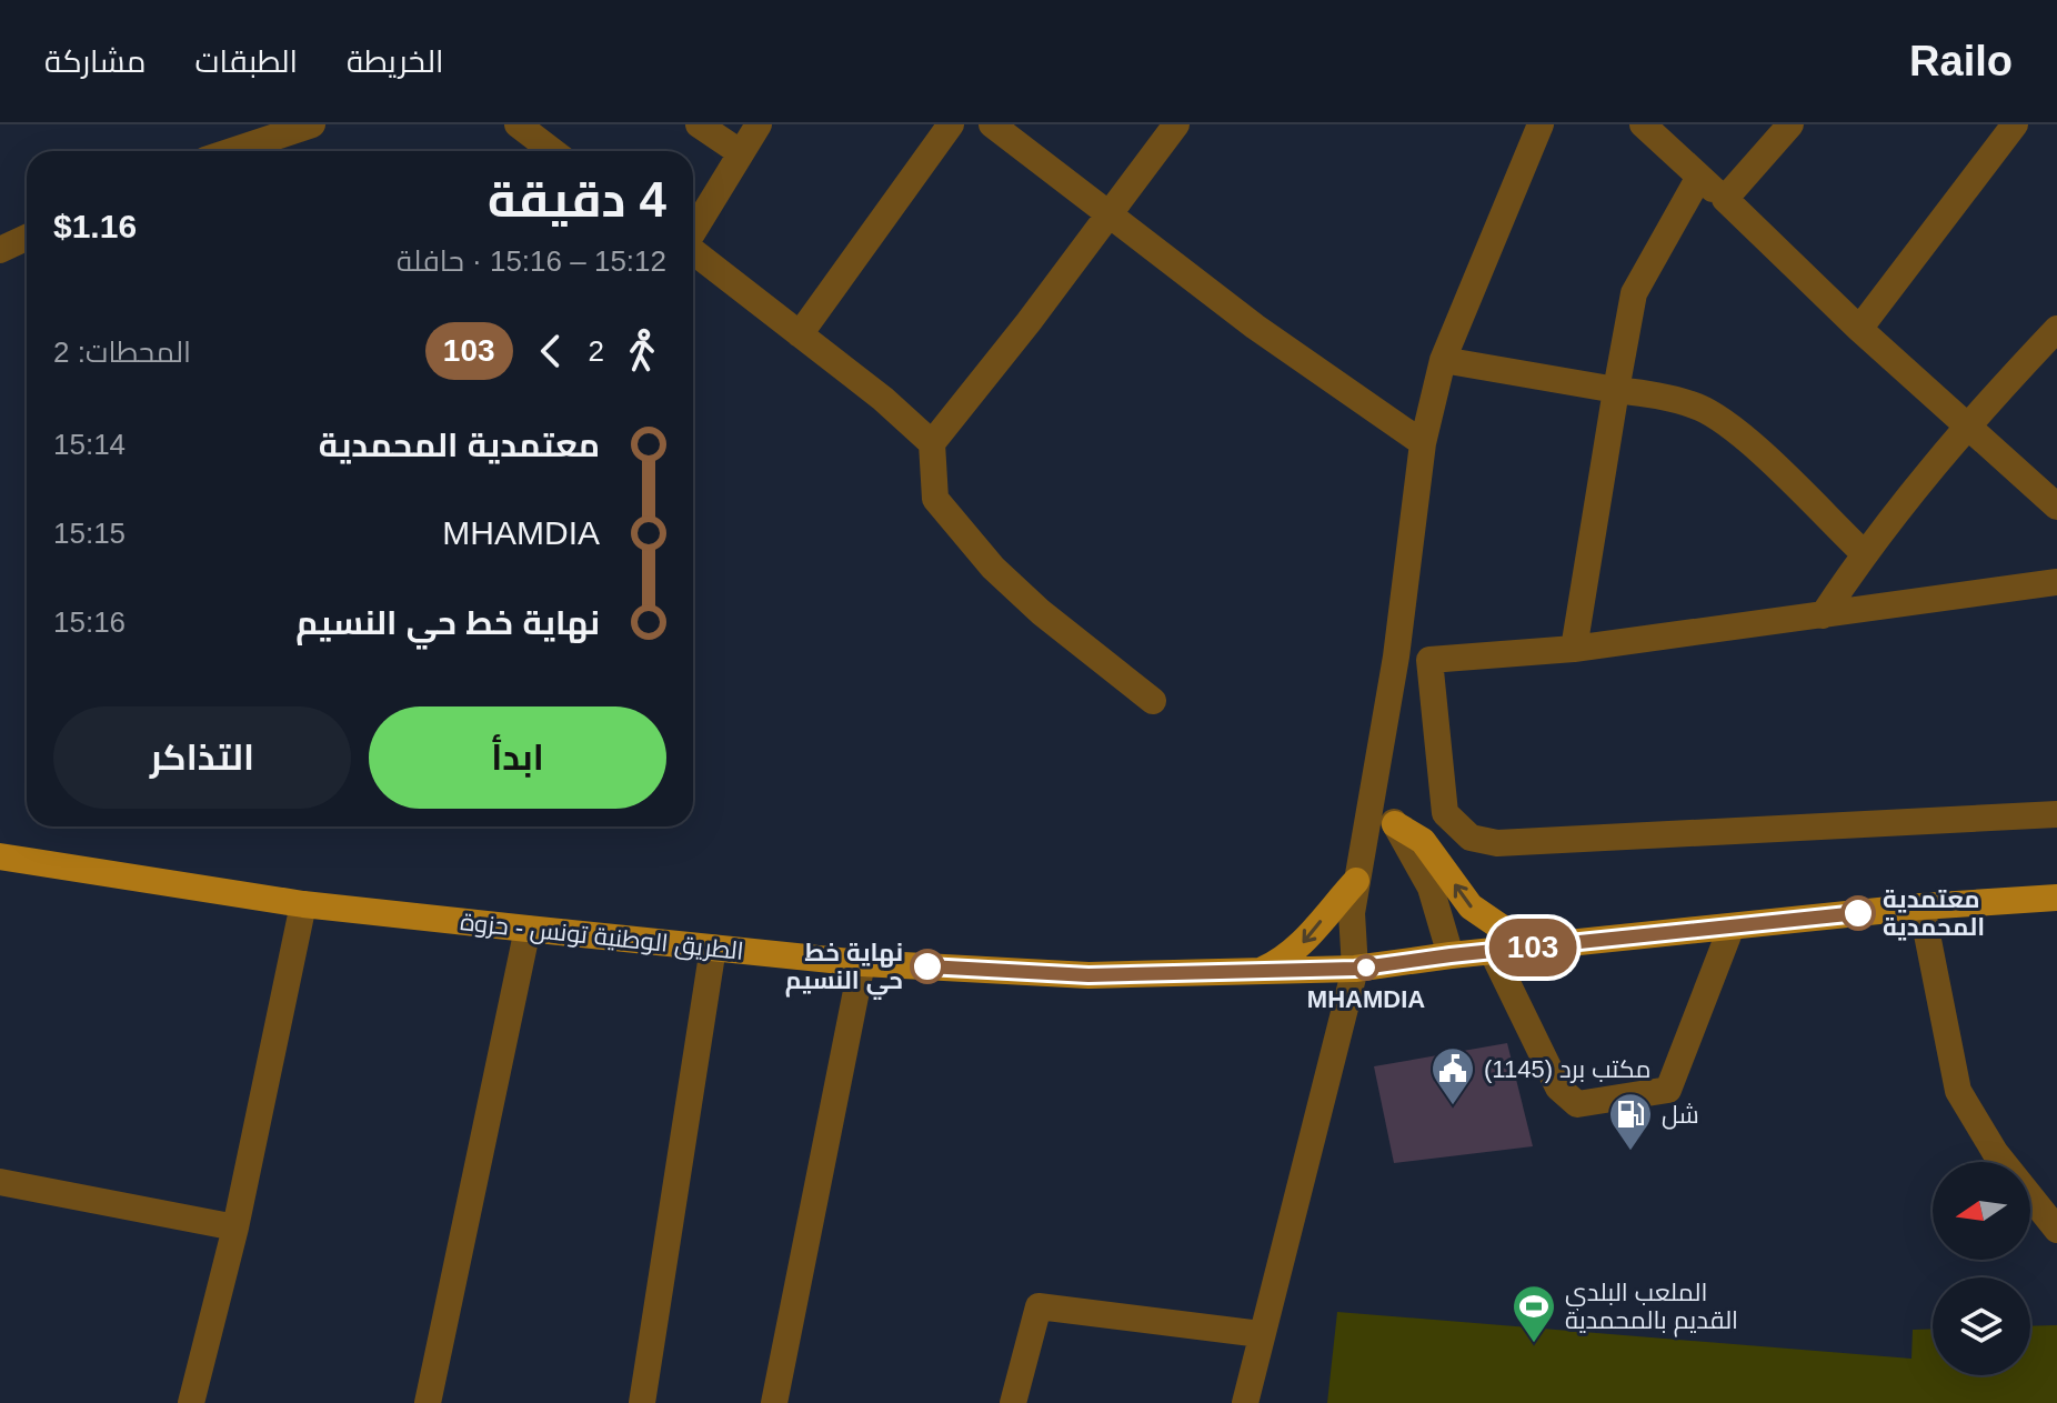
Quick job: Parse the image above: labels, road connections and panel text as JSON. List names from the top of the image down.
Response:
{
  "streets": {
    "main road": ["الطريق الوطنية تونس - حزوة"]
  },
  "places": {
    "other": ["معتمدية المحمدية", "نهاية خط حي النسيم", "MHAMDIA"],
    "public building": ["مكتب برد (1145)"],
    "fuel station": ["شل"],
    "sports": ["الملعب البلدي القديم بالمحمدية"]
  },
  "lines": ["bus line 103"],
  "north": "left",
  "page": {
    "header": "Railo",
    "nav": ["الخريطة", "الطبقات", "مشاركة"],
    "on_map": "103",
    "heading": ["4 دقيقة", "15:12 – 15:16 · حافلة", "$1.16"],
    "legs": ["2", "103", "المحطات: 2"],
    "list": [
      {
        "name": "معتمدية المحمدية",
        "value": "15:14"
      },
      {
        "name": "MHAMDIA",
        "value": "15:15"
      },
      {
        "name": "نهاية خط حي النسيم",
        "value": "15:16"
      }
    ],
    "buttons": ["ابدأ", "التذاكر"]
  }
}
